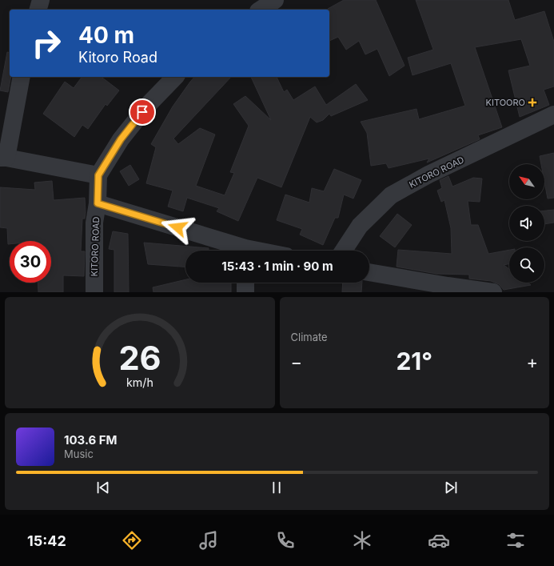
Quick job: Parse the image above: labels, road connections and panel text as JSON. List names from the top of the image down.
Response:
{
  "streets": {
    "street": ["KITORO ROAD"]
  },
  "places": {
    "health": ["KITOORO"]
  },
  "north": "top left",
  "page": {
    "turn": ["40 m", "Kitoro Road"],
    "limit": "30",
    "trip": "15:43 · 1 min · 90 m",
    "tile": "Climate",
    "heat": ["−", "21°", "+"],
    "song": ["103.6 FM", "Music"],
    "tabs": "15:42",
    "gauge": ["26", "km/h"]
  }
}
